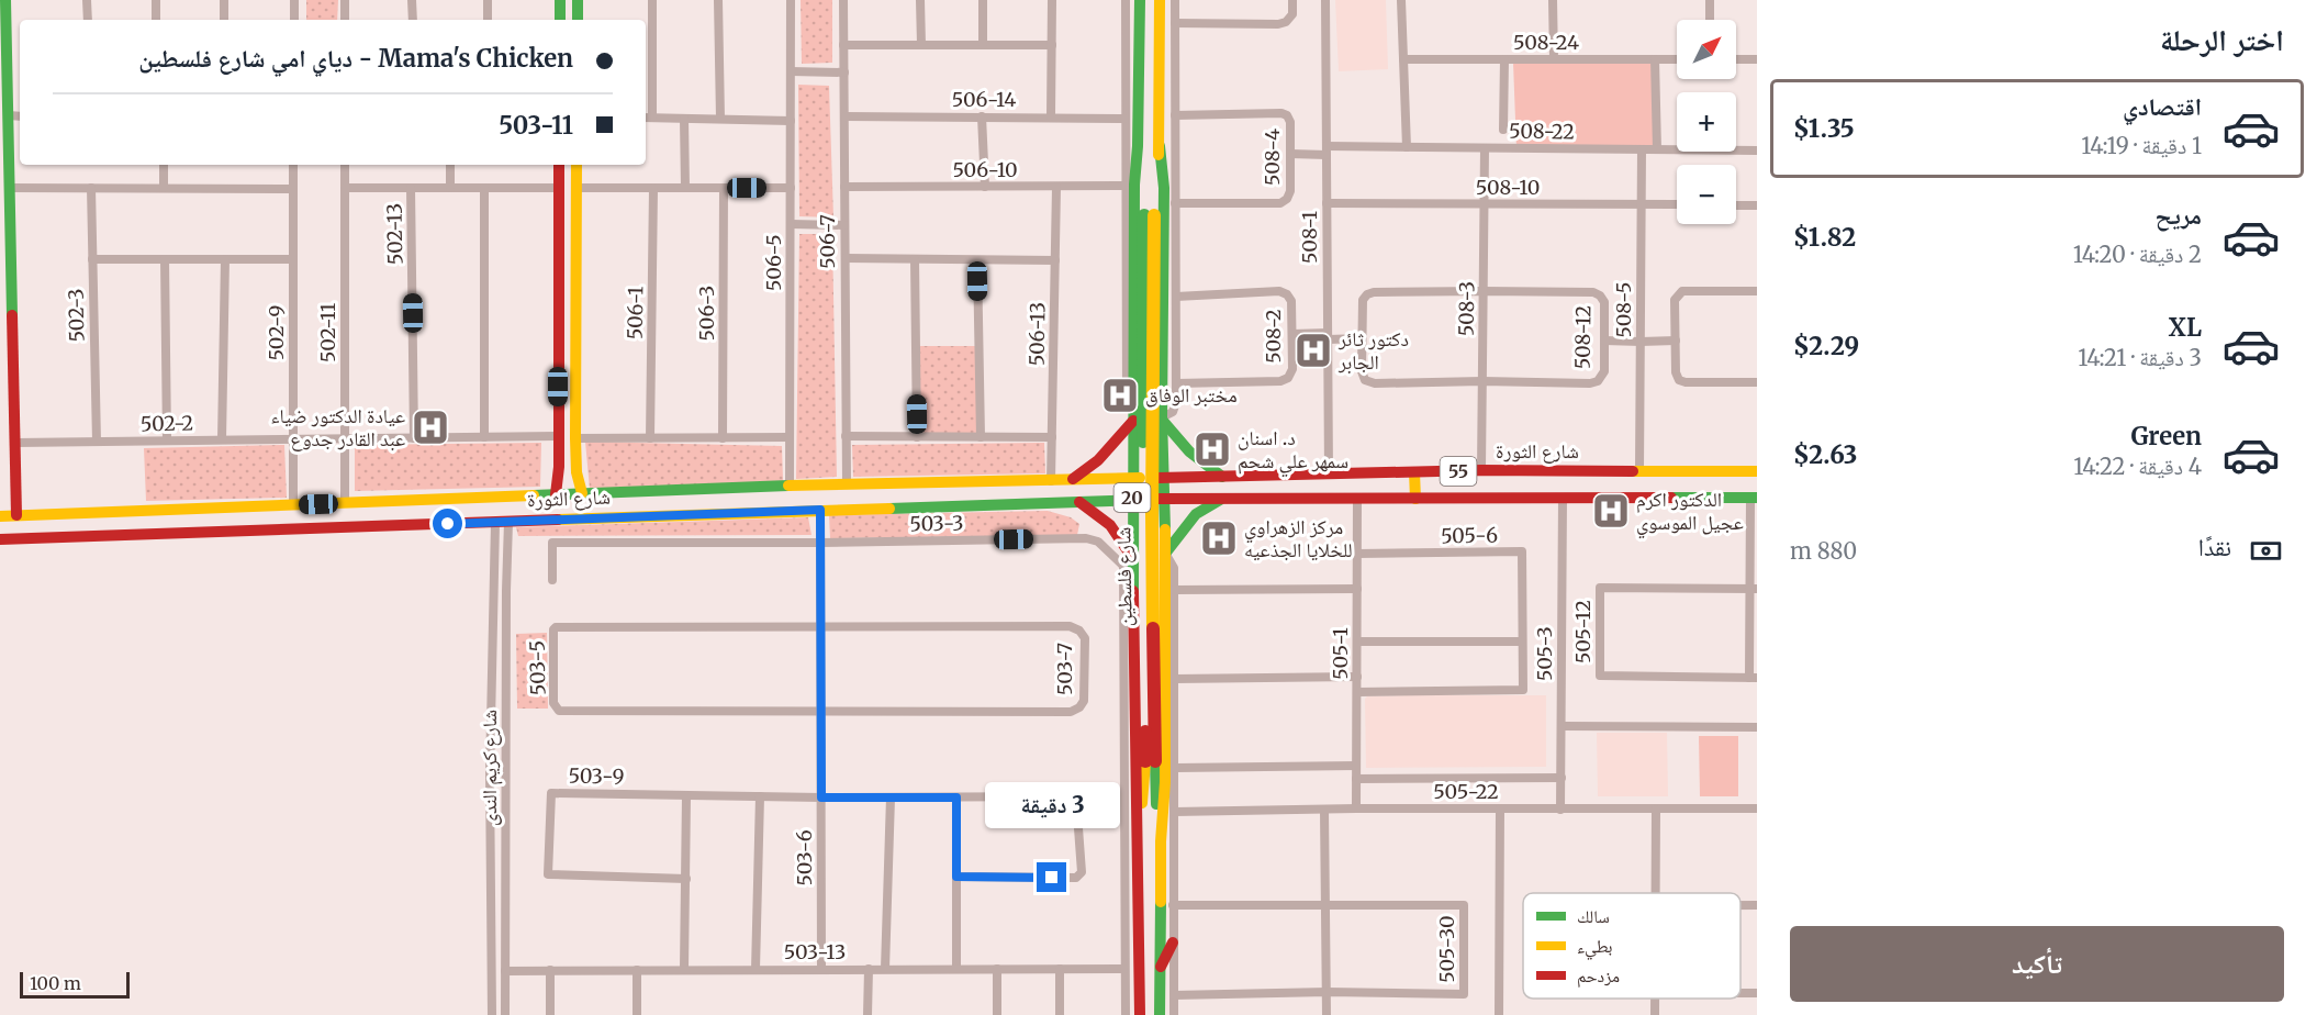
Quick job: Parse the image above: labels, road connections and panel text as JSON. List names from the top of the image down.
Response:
{
  "streets": {
    "main road": [
      "شارع الثورة",
      "55",
      "20",
      "شارع فلسطين"
    ],
    "street": [
      "508-24",
      "506-14",
      "508-22",
      "508-4",
      "506-10",
      "508-10",
      "502-13",
      "508-1",
      "506-7",
      "506-5",
      "508-3",
      "508-5",
      "506-1",
      "506-3",
      "502-3",
      "502-9",
      "502-11",
      "506-13",
      "508-2",
      "508-12",
      "502-2",
      "503-3",
      "505-6",
      "505-12",
      "505-1",
      "505-3",
      "503-5",
      "503-7",
      "شارع كريم الندى",
      "503-9",
      "505-22",
      "503-6",
      "505-30",
      "503-13"
    ]
  },
  "crossings": [
    ["506-14", "506-7"],
    ["508-22", "508-4"],
    ["508-22", "508-1"],
    ["508-22", "508-3"],
    ["508-22", "508-5"],
    ["506-10", "506-7"],
    ["506-10", "506-13"],
    ["508-10", "508-1"],
    ["508-10", "508-3"],
    ["508-10", "508-5"],
    ["502-13", "502-2"],
    ["508-1", "شارع الثورة"],
    ["506-7", "شارع الثورة"],
    ["506-5", "شارع الثورة"],
    ["508-3", "508-12"],
    ["508-3", "شارع الثورة"],
    ["508-5", "شارع الثورة"],
    ["502-3", "502-2"],
    ["502-9", "502-2"],
    ["502-9", "شارع الثورة"],
    ["502-11", "502-2"],
    ["502-11", "شارع الثورة"],
    ["506-13", "شارع الثورة"],
    ["شارع الثورة", "شارع فلسطين"],
    ["شارع الثورة", "شارع كريم الندى"],
    ["شارع الثورة", "503-6"],
    ["55", "شارع فلسطين"],
    ["55", "505-1"],
    ["55", "505-3"],
    ["503-3", "شارع فلسطين"],
    ["503-3", "503-6"],
    ["505-6", "505-1"],
    ["505-1", "505-22"],
    ["505-3", "505-22"],
    ["503-5", "503-7"],
    ["503-5", "503-6"],
    ["503-7", "503-6"],
    ["شارع كريم الندى", "503-13"],
    ["503-9", "503-6"],
    ["503-6", "503-13"]
  ],
  "places": {
    "hospital": [
      "دكتور ثائر الجابر",
      "مختبر الوفاق",
      "عيادة الدكتور ضياء عبد القادر جدوع",
      "د. اسنان سمهر علي شحم",
      "الدكتور اكرم عجيل الموسوي",
      "مركز الزهراوي للخلايا الجذعيه"
    ]
  },
  "legend": ["سالك", "بطيء", "مزدحم"],
  "scale_bar": "100 m",
  "north": "top right",
  "page": {
    "heading": "اختر الرحلة",
    "map_buttons": ["+", "−"],
    "banner": ["Mama's Chicken - دياي امي شارع فلسطين", "503-11"],
    "list": [
      {
        "name": "اقتصادي",
        "note": "1 دقيقة · 14:19",
        "value": "$1.35"
      },
      {
        "name": "مريح",
        "note": "2 دقيقة · 14:20",
        "value": "$1.82"
      },
      {
        "name": "XL",
        "note": "3 دقيقة · 14:21",
        "value": "$2.29"
      },
      {
        "name": "Green",
        "note": "4 دقيقة · 14:22",
        "value": "$2.63"
      }
    ],
    "pay": ["نقدًا", "880 m"],
    "bubble": "3 دقيقة",
    "buttons": "تأكيد",
    "scale": "100 m"
  }
}
